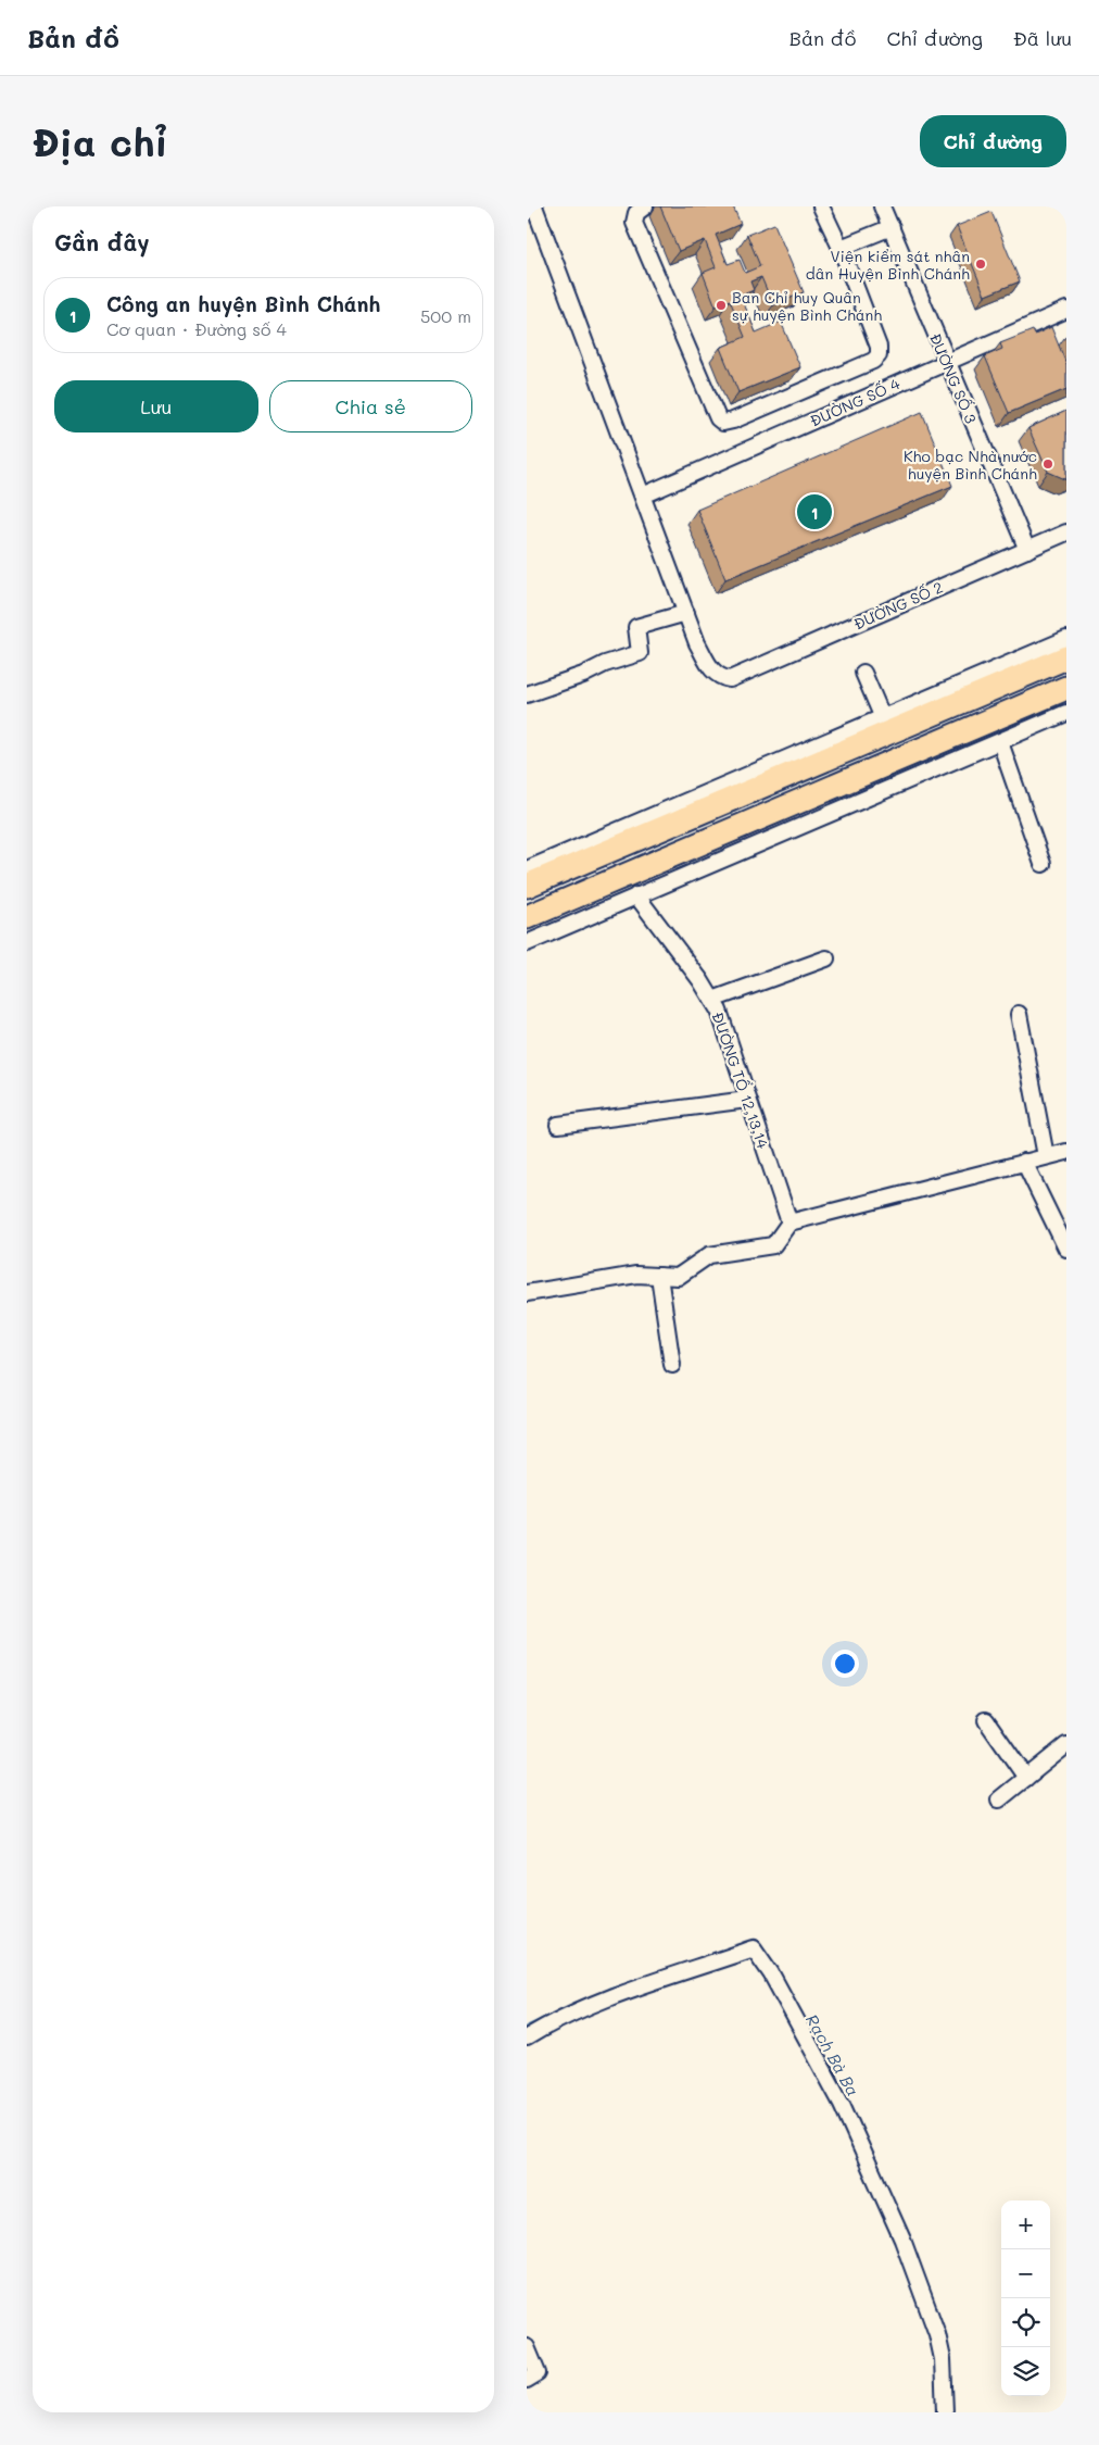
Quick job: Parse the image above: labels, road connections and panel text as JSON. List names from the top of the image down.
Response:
{
  "streets": {
    "street": [
      "ĐƯỜNG SỐ 3",
      "ĐƯỜNG SỐ 4",
      "ĐƯỜNG SỐ 2",
      "ĐƯỜNG TỔ 12,13,14"
    ]
  },
  "crossings": [
    ["ĐƯỜNG SỐ 3", "ĐƯỜNG SỐ 4"],
    ["ĐƯỜNG SỐ 3", "ĐƯỜNG SỐ 2"]
  ],
  "water": ["Rạch Bà Ba"],
  "places": ["Viện kiểm sát nhân dân Huyện Bình Chánh", "Ban Chỉ huy Quân sự huyện Bình Chánh", "Kho bạc Nhà nước huyện Bình Chánh"],
  "page": {
    "header": "Bản đồ",
    "nav": ["Bản đồ", "Chỉ đường", "Đã lưu"],
    "buttons": [
      "Chỉ đường",
      ["Lưu", "Chia sẻ"]
    ],
    "title": "Địa chỉ",
    "heading": "Gần đây",
    "list": [
      {
        "mark": "1",
        "name": "Công an huyện Bình Chánh",
        "note": "Cơ quan · Đường số 4",
        "value": "500 m"
      }
    ],
    "pins": "1",
    "map_buttons": ["+", "−"]
  }
}
